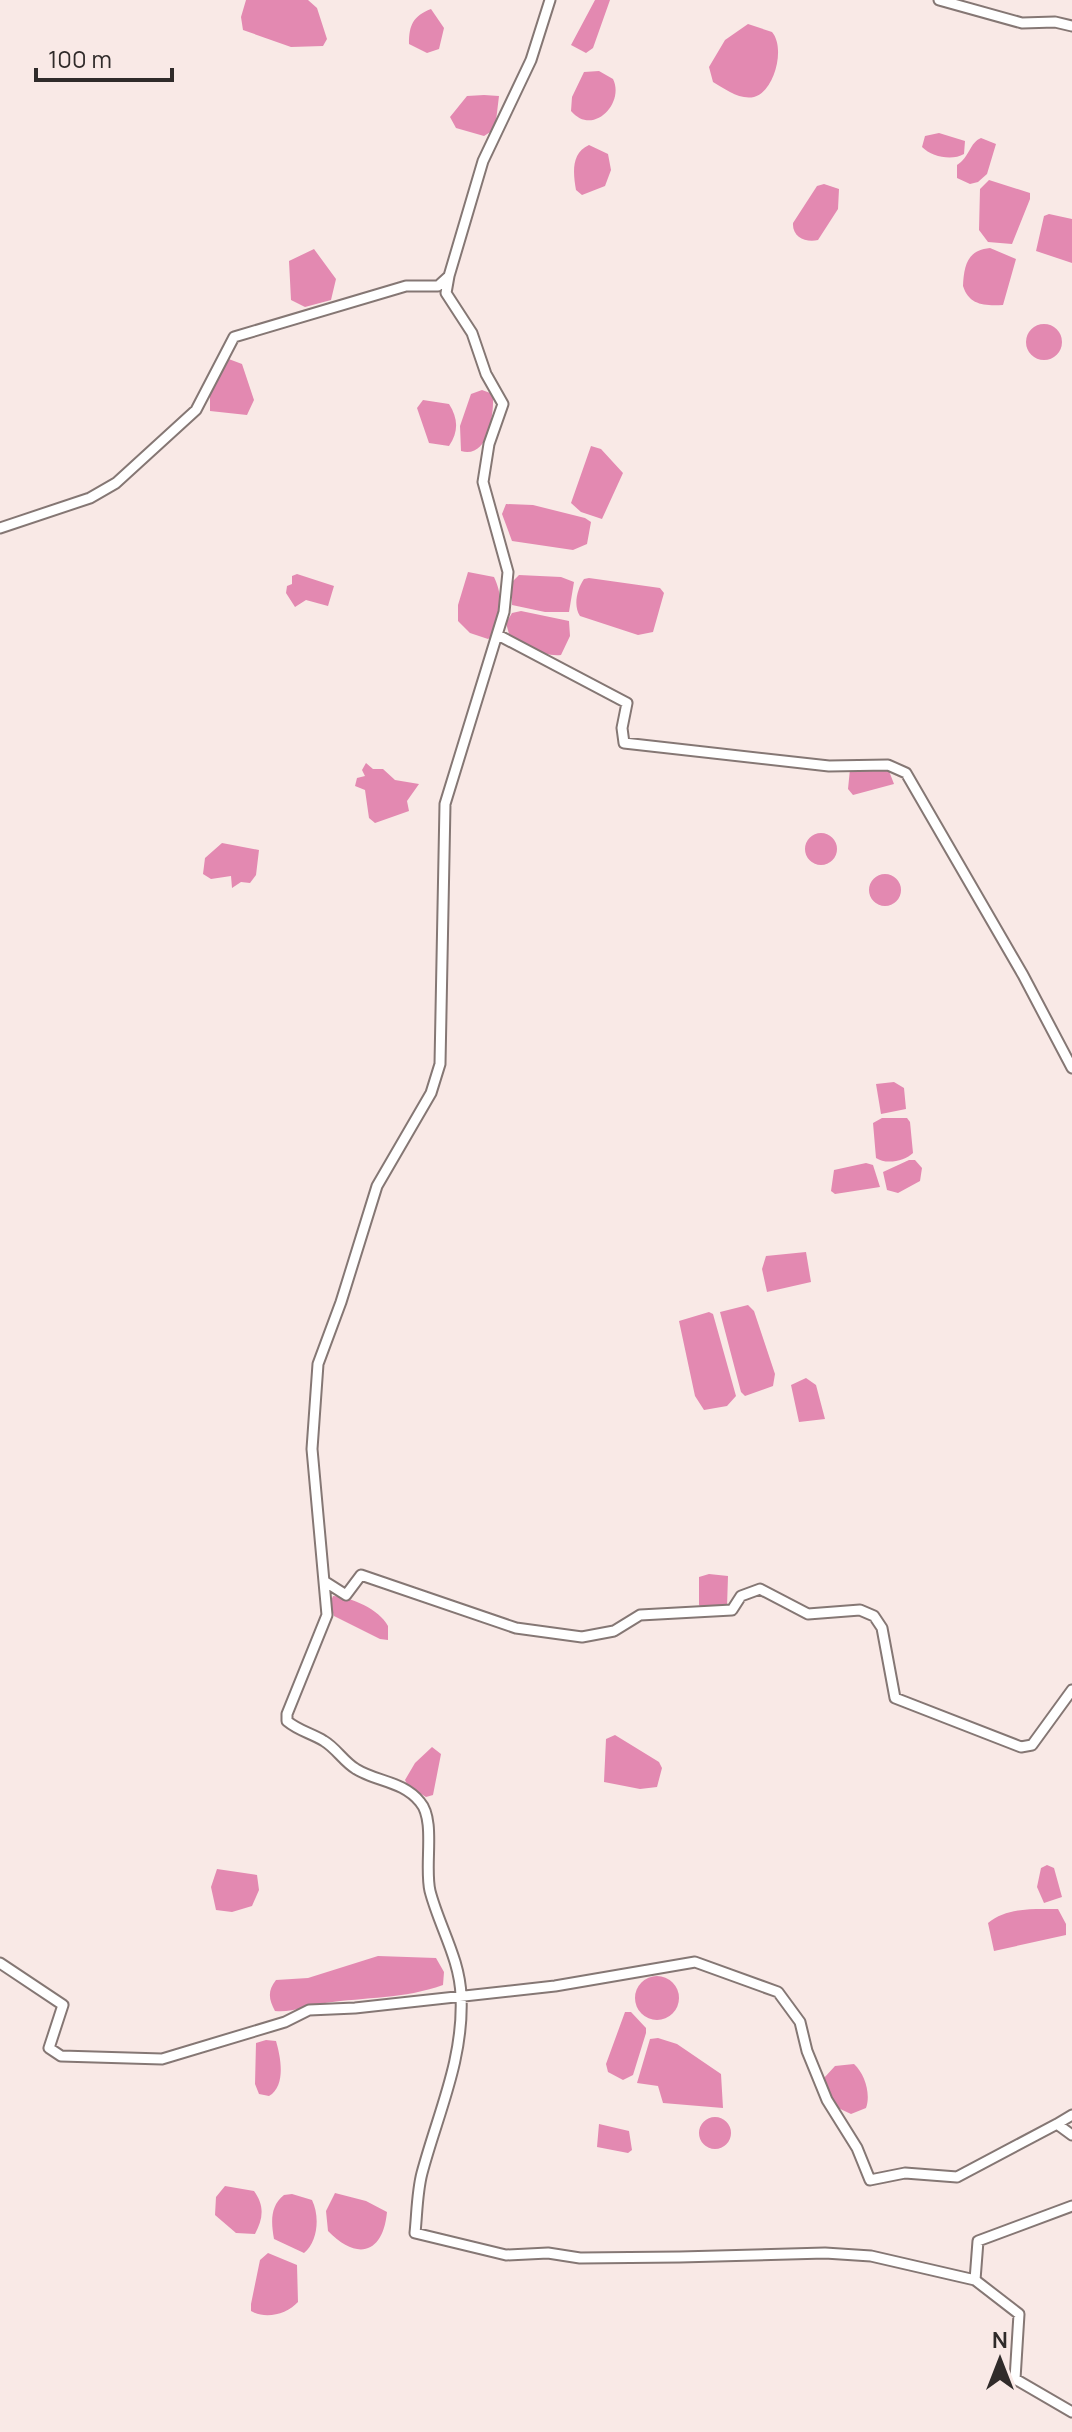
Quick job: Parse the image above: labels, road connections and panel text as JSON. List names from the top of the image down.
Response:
{
  "scale_bar": "100 m",
  "north": "top"
}
